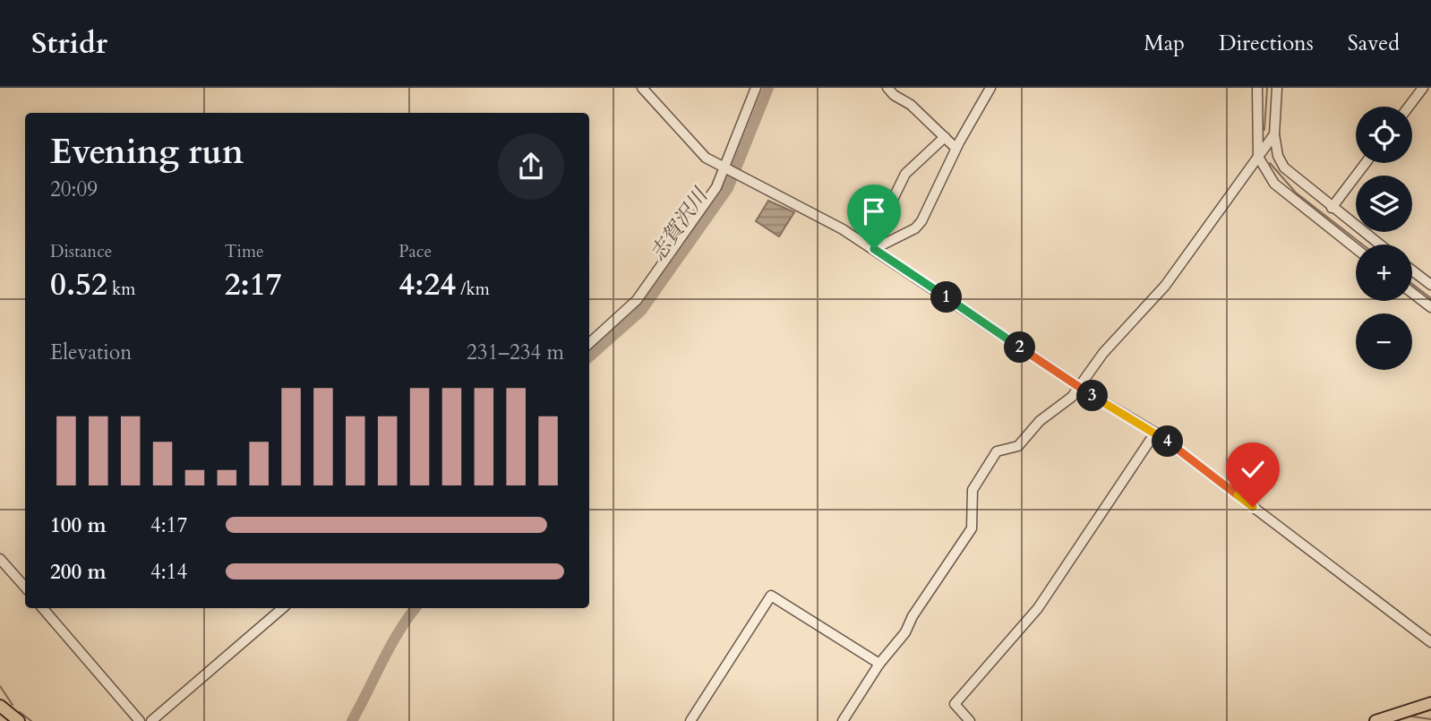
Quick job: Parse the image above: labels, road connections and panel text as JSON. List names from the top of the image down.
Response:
{
  "water": ["志賀沢川"],
  "page": {
    "header": "Stridr",
    "nav": ["Map", "Directions", "Saved"],
    "map_buttons": ["+", "−"],
    "heading": ["Evening run", "20:09"],
    "stats": [
      ["Distance", "0.52 km"],
      ["Time", "2:17"],
      ["Pace", "4:24 /km"]
    ],
    "pins": [
      "1",
      "2",
      "3",
      "4"
    ],
    "chart": ["Elevation", "231–234 m"],
    "list": [
      {
        "name": "100 m",
        "note": "4:17"
      },
      {
        "name": "200 m",
        "note": "4:14"
      }
    ]
  }
}
